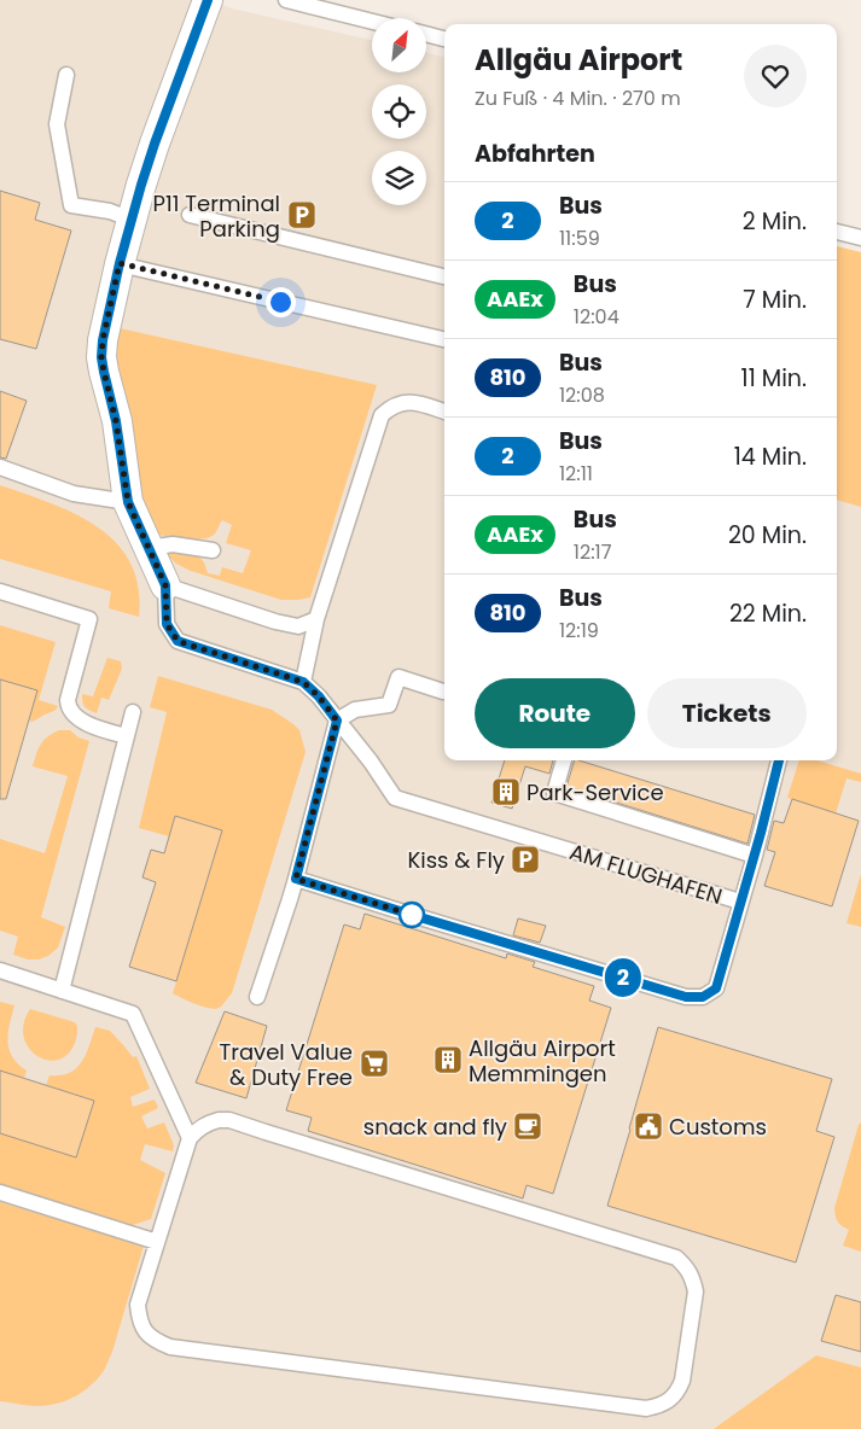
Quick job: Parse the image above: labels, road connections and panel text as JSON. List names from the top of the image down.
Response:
{
  "streets": {
    "street": ["AM FLUGHAFEN"]
  },
  "places": {
    "parking": ["P11 Terminal Parking", "Kiss & Fly"],
    "building": ["Park-Service", "Allgäu Airport Memmingen"],
    "supermarket": ["Travel Value & Duty Free"],
    "cafe": ["snack and fly"],
    "public building": ["Customs"]
  },
  "lines": ["bus line 2"],
  "north": "top right",
  "page": {
    "on_map": "2",
    "heading": [
      ["Allgäu Airport", "Zu Fuß · 4 Min. · 270 m"],
      "Abfahrten"
    ],
    "list": [
      {
        "mark": "2",
        "name": "Bus",
        "note": "11:59",
        "value": "2 Min."
      },
      {
        "mark": "AAEx",
        "name": "Bus",
        "note": "12:04",
        "value": "7 Min."
      },
      {
        "mark": "810",
        "name": "Bus",
        "note": "12:08",
        "value": "11 Min."
      },
      {
        "mark": "2",
        "name": "Bus",
        "note": "12:11",
        "value": "14 Min."
      },
      {
        "mark": "AAEx",
        "name": "Bus",
        "note": "12:17",
        "value": "20 Min."
      },
      {
        "mark": "810",
        "name": "Bus",
        "note": "12:19",
        "value": "22 Min."
      }
    ],
    "buttons": ["Route", "Tickets"]
  }
}
